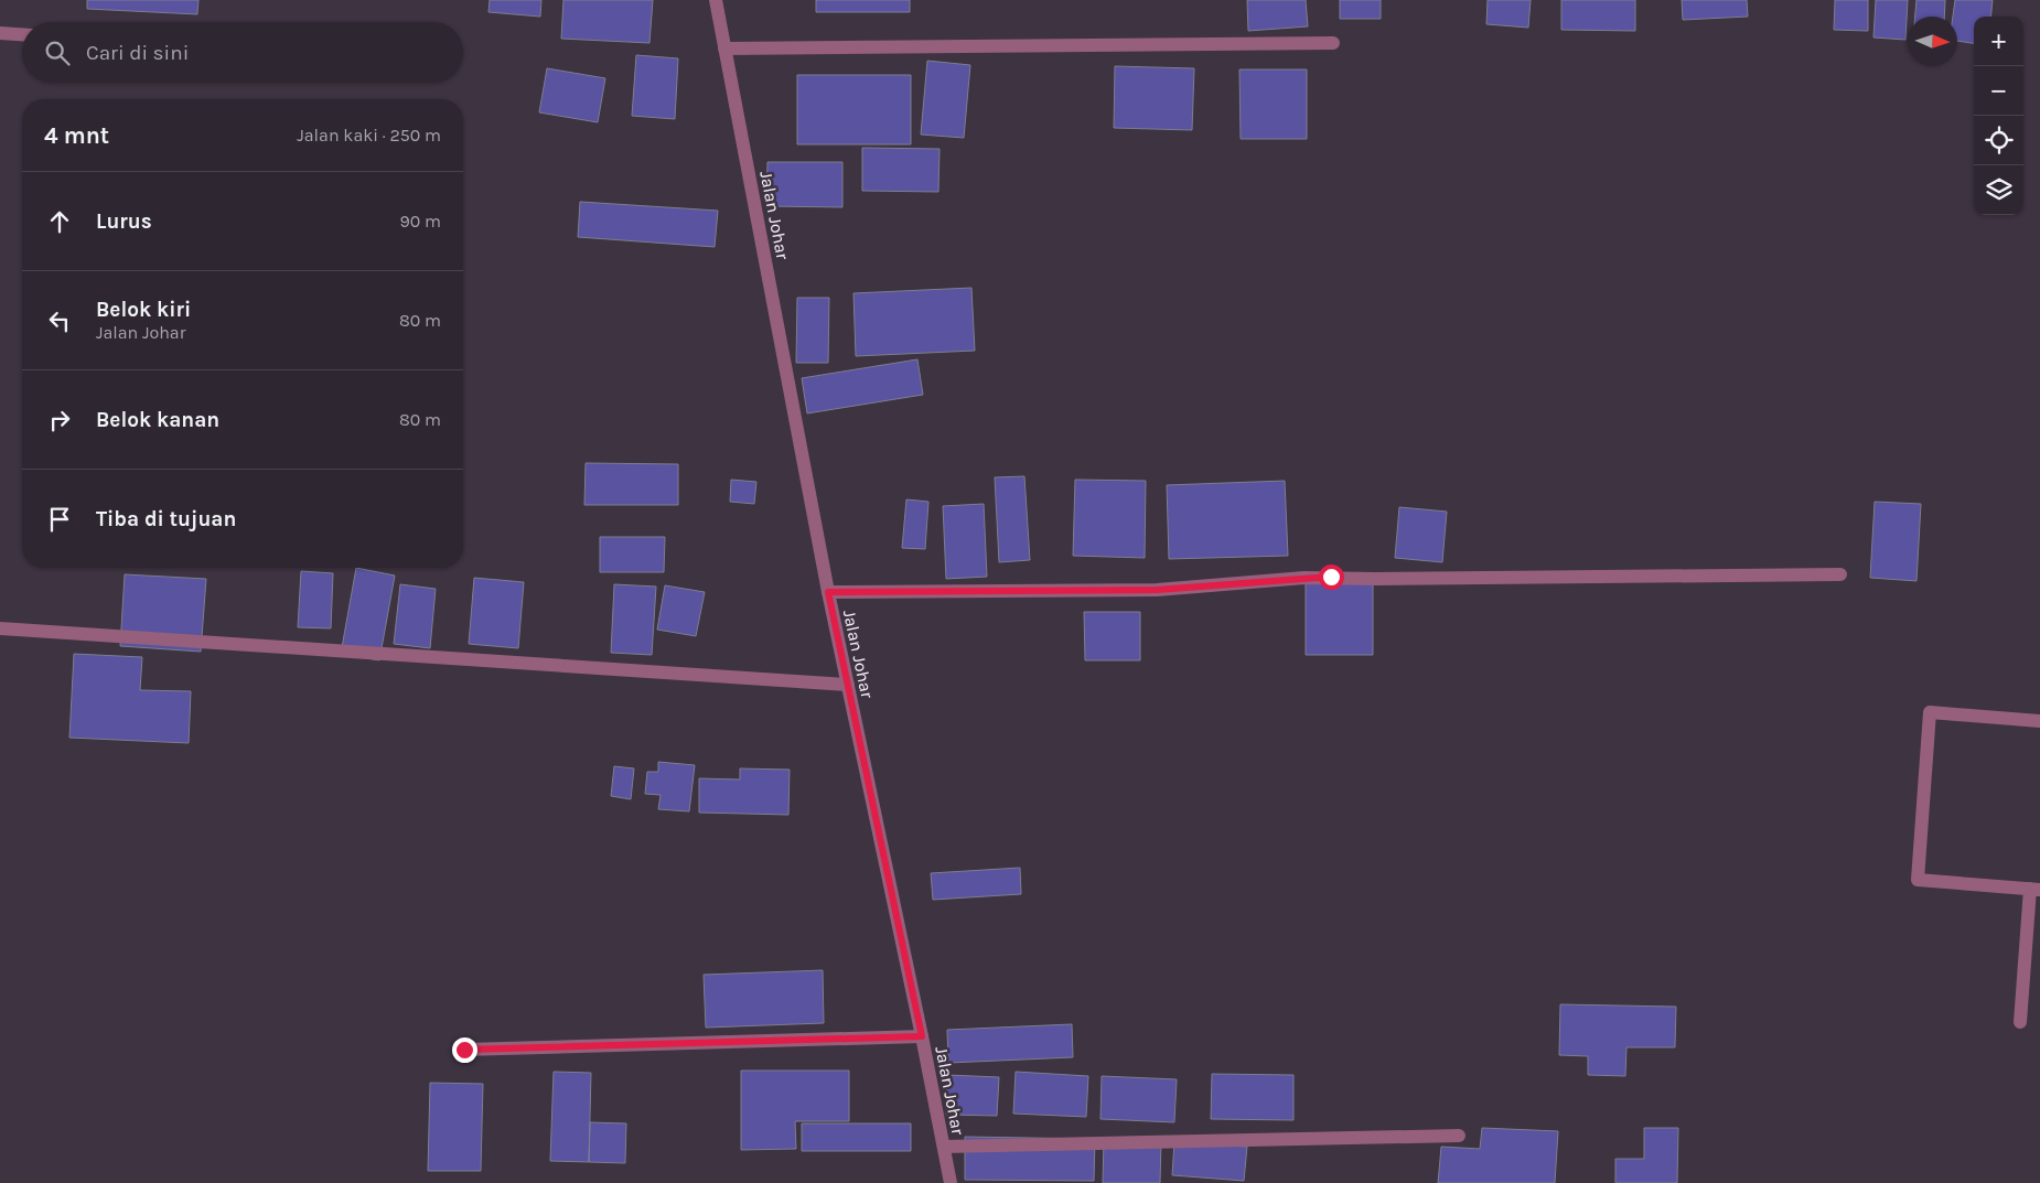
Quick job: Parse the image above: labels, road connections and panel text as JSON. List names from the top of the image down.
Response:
{
  "streets": {
    "street": ["Jalan Johar"]
  },
  "north": "right",
  "page": {
    "map_buttons": ["+", "−"],
    "search": "Cari di sini",
    "heading": ["4 mnt", "Jalan kaki · 250 m"],
    "list": [
      ["Lurus", "90 m"],
      ["Belok kiri", "Jalan Johar", "80 m"],
      ["Belok kanan", "80 m"],
      "Tiba di tujuan"
    ]
  }
}
